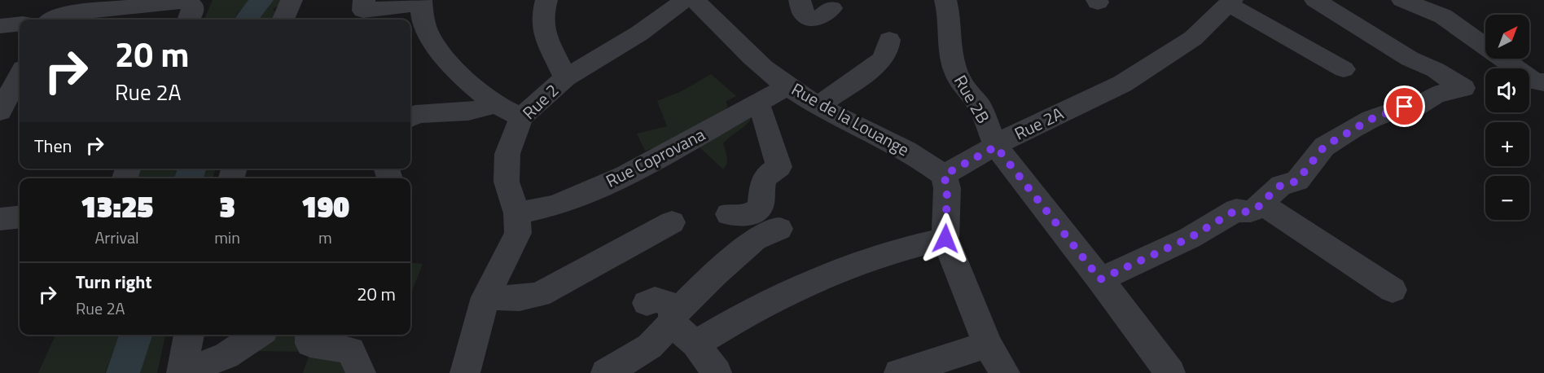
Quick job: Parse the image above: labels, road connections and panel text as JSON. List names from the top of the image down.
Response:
{
  "streets": {
    "street": [
      "Rue 2B",
      "Rue 2",
      "Rue de la Louange",
      "Rue 2A",
      "Rue Coprovana"
    ]
  },
  "crossings": [
    ["Rue 2B", "Rue 2A"],
    ["Rue 2", "Rue Coprovana"],
    ["Rue de la Louange", "Rue 2A"],
    ["Rue de la Louange", "Rue Coprovana"]
  ],
  "north": "top right",
  "page": {
    "map_buttons": ["+", "−"],
    "turn": ["20 m", "Rue 2A"],
    "then": "Then",
    "eta": [
      "13:25",
      "Arrival",
      "3",
      "min",
      "190",
      "m"
    ],
    "list": [
      {
        "name": "Turn right",
        "note": "Rue 2A",
        "value": "20 m"
      }
    ]
  }
}
